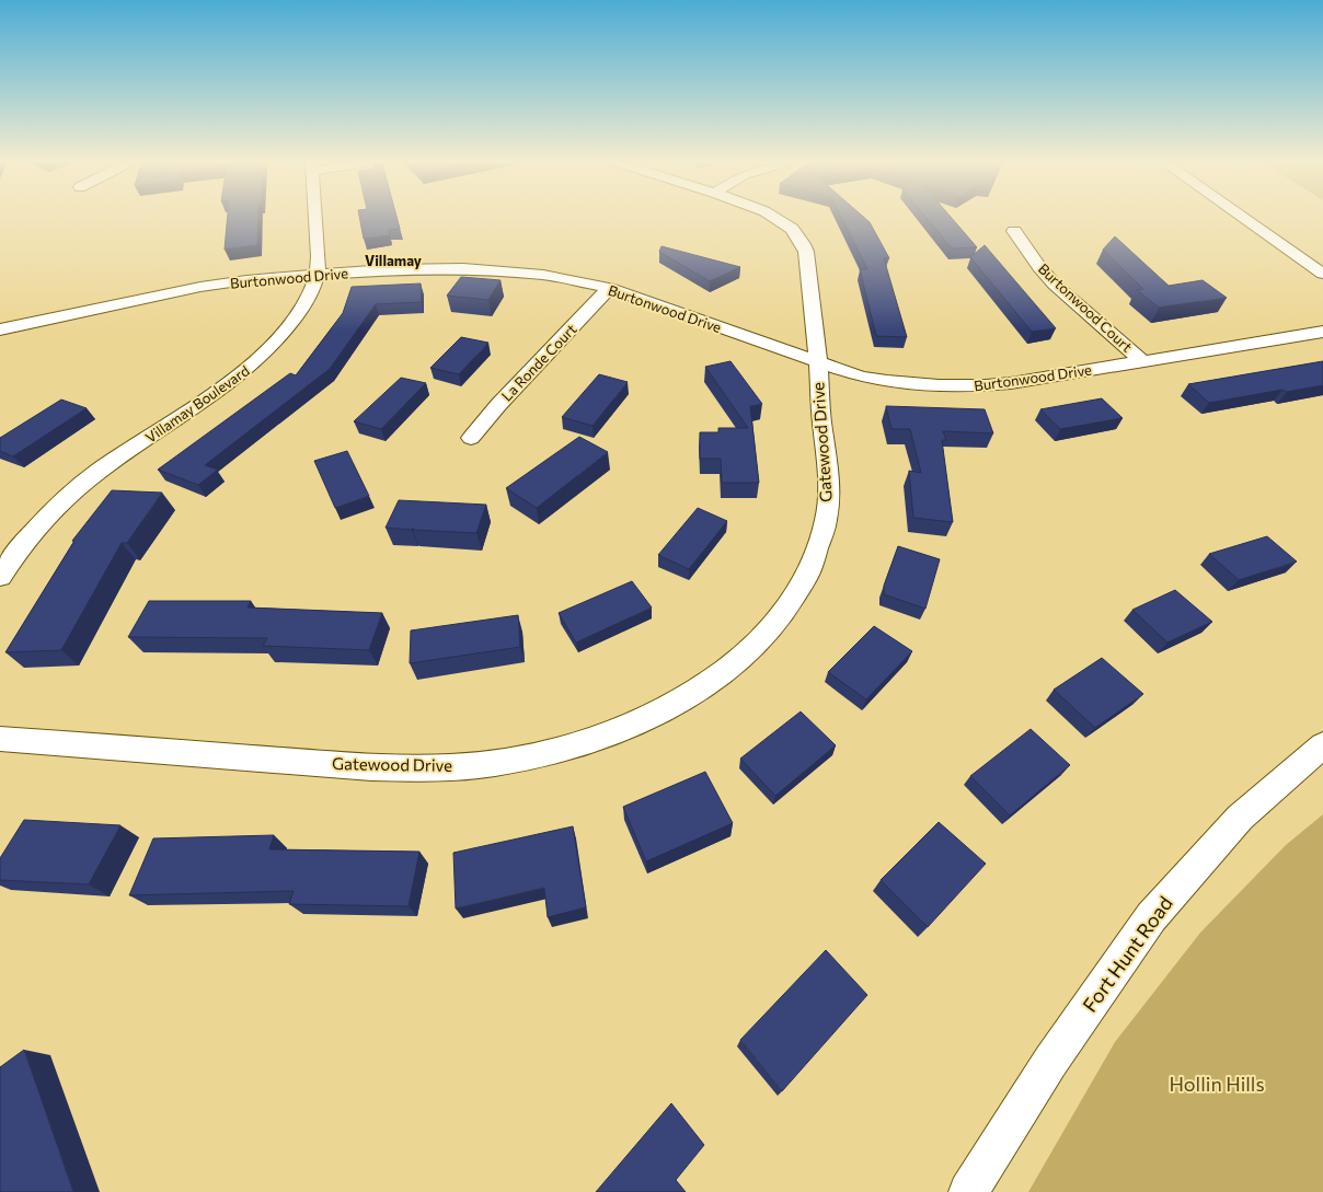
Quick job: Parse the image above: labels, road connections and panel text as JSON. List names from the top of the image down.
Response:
{
  "streets": {
    "street": [
      "Burtonwood Drive",
      "Burtonwood Court",
      "La Ronde Court",
      "Villamay Boulevard",
      "Gatewood Drive",
      "Fort Hunt Road"
    ]
  },
  "crossings": [
    ["Burtonwood Drive", "Burtonwood Court"],
    ["Burtonwood Drive", "La Ronde Court"],
    ["Burtonwood Drive", "Villamay Boulevard"],
    ["Burtonwood Drive", "Gatewood Drive"]
  ],
  "districts": ["Villamay"],
  "parks": ["Hollin Hills"]
}
